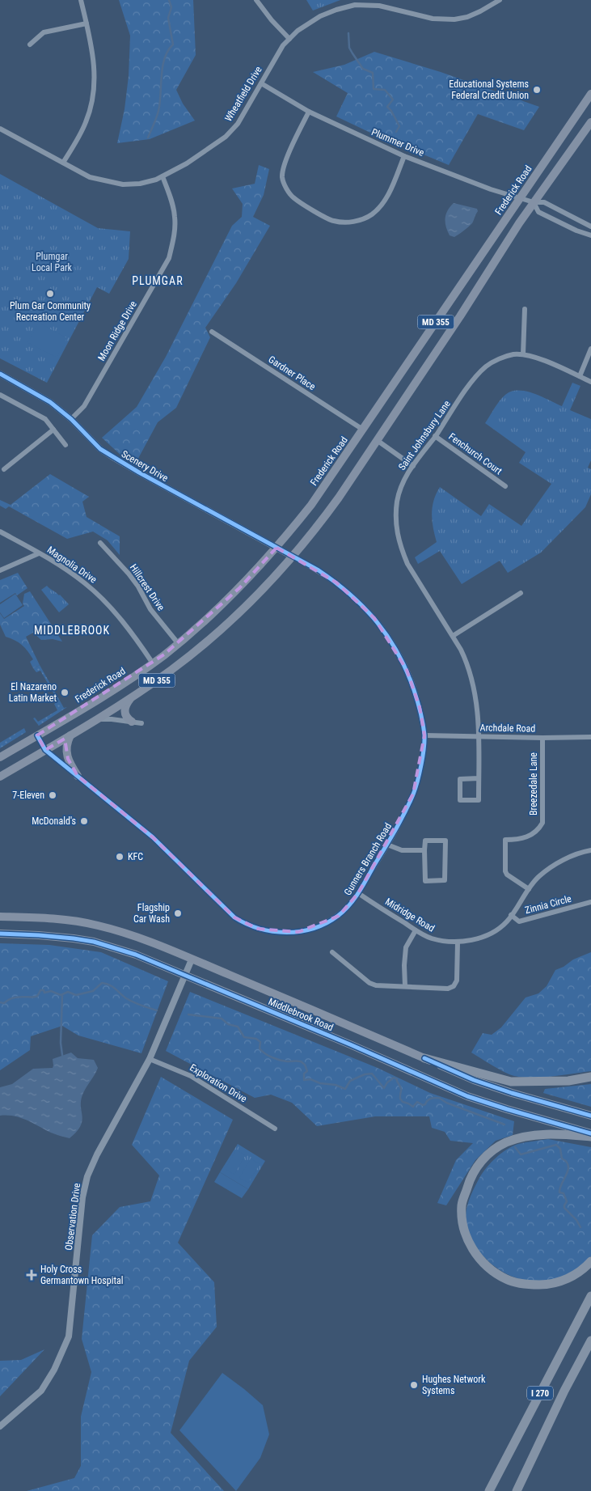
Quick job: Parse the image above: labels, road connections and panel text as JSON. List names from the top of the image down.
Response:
{
  "streets": {
    "highway": ["I 270"],
    "main road": ["Frederick Road", "MD 355", "Middlebrook Road"],
    "street": [
      "Wheatfield Drive",
      "Plummer Drive",
      "Moon Ridge Drive",
      "Gardner Place",
      "Saint Johnsbury Lane",
      "Fenchurch Court",
      "Scenery Drive",
      "Magnolia Drive",
      "Hillcrest Drive",
      "Archdale Road",
      "Breezedale Lane",
      "Gunners Branch Road",
      "Zinnia Circle",
      "Midridge Road",
      "Exploration Drive",
      "Observation Drive"
    ]
  },
  "crossings": [
    ["Wheatfield Drive", "Plummer Drive"],
    ["Wheatfield Drive", "Moon Ridge Drive"],
    ["Plummer Drive", "Frederick Road"],
    ["Plummer Drive", "MD 355"],
    ["Frederick Road", "Gardner Place"],
    ["Frederick Road", "Scenery Drive"],
    ["Frederick Road", "Magnolia Drive"],
    ["Frederick Road", "Hillcrest Drive"],
    ["Frederick Road", "Gunners Branch Road"],
    ["MD 355", "Scenery Drive"],
    ["MD 355", "Gunners Branch Road"],
    ["Moon Ridge Drive", "Scenery Drive"],
    ["Saint Johnsbury Lane", "Fenchurch Court"],
    ["Saint Johnsbury Lane", "Archdale Road"],
    ["Scenery Drive", "Gunners Branch Road"],
    ["Archdale Road", "Breezedale Lane"],
    ["Archdale Road", "Gunners Branch Road"],
    ["Breezedale Lane", "Midridge Road"],
    ["Gunners Branch Road", "Midridge Road"],
    ["Zinnia Circle", "Midridge Road"],
    ["Middlebrook Road", "Observation Drive"],
    ["Exploration Drive", "Observation Drive"]
  ],
  "districts": ["PLUMGAR", "MIDDLEBROOK"],
  "parks": ["Plumgar Local Park"],
  "places": {
    "other": [
      "Educational Systems Federal Credit Union",
      "Plum Gar Community Recreation Center",
      "El Nazareno Latin Market",
      "7-Eleven",
      "McDonald's",
      "KFC",
      "Flagship Car Wash",
      "Hughes Network Systems"
    ],
    "health": ["Holy Cross Germantown Hospital"]
  }
}
